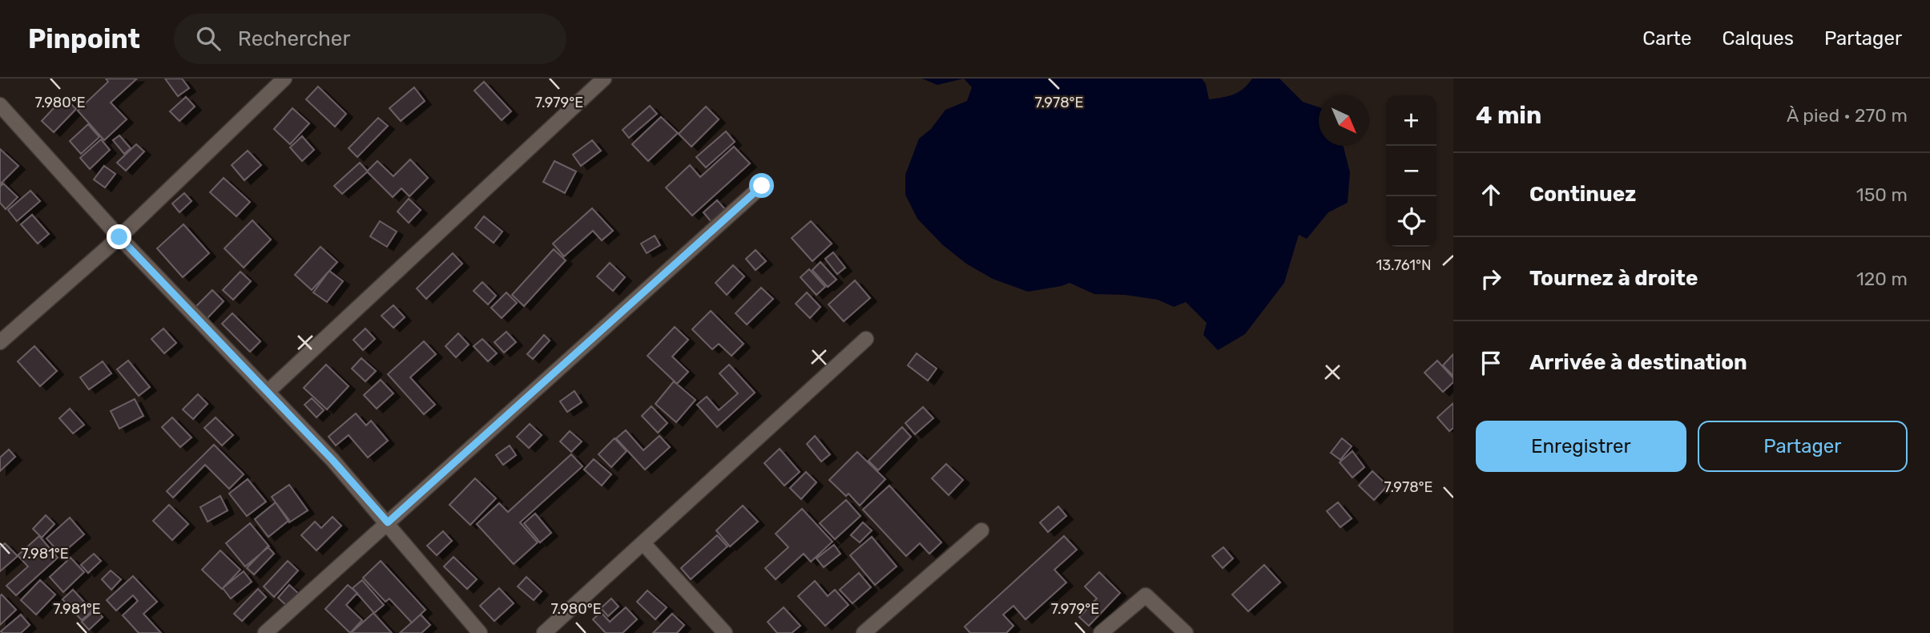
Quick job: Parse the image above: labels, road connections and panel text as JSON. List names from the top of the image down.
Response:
{
  "north": "bottom right",
  "page": {
    "header": "Pinpoint",
    "search": "Rechercher",
    "nav": ["Carte", "Calques", "Partager"],
    "heading": ["4 min", "À pied · 270 m"],
    "map_buttons": ["+", "−"],
    "list": [
      ["Continuez", "150 m"],
      ["Tournez à droite", "120 m"],
      "Arrivée à destination"
    ],
    "buttons": ["Enregistrer", "Partager"]
  },
  "coordinates": [
    "7.980°E",
    "7.979°E",
    "7.978°E",
    "13.761°N",
    "7.981°E"
  ]
}
